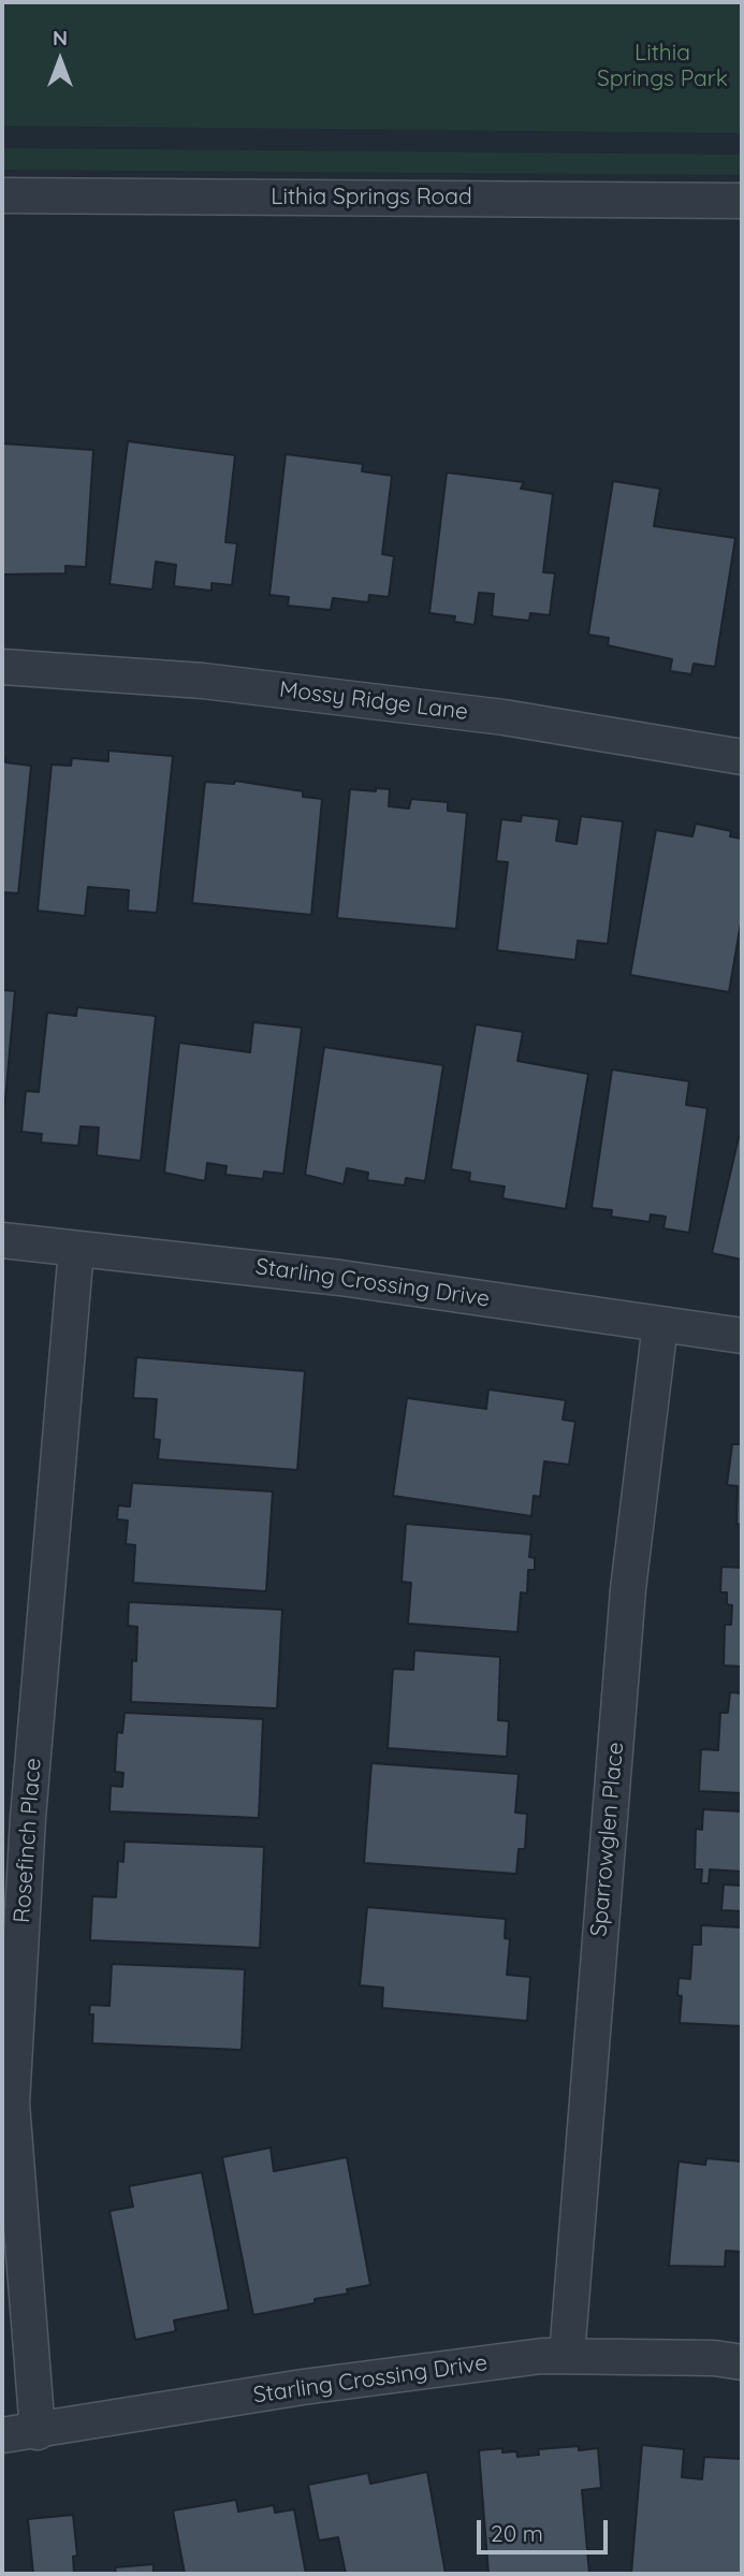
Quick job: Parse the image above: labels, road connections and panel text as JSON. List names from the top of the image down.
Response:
{
  "streets": {
    "street": [
      "Lithia Springs Road",
      "Mossy Ridge Lane",
      "Starling Crossing Drive",
      "Sparrowglen Place",
      "Rosefinch Place"
    ]
  },
  "crossings": [
    ["Starling Crossing Drive", "Sparrowglen Place"],
    ["Starling Crossing Drive", "Rosefinch Place"]
  ],
  "parks": ["Lithia Springs Park"],
  "scale_bar": "20 m",
  "north": "top"
}
